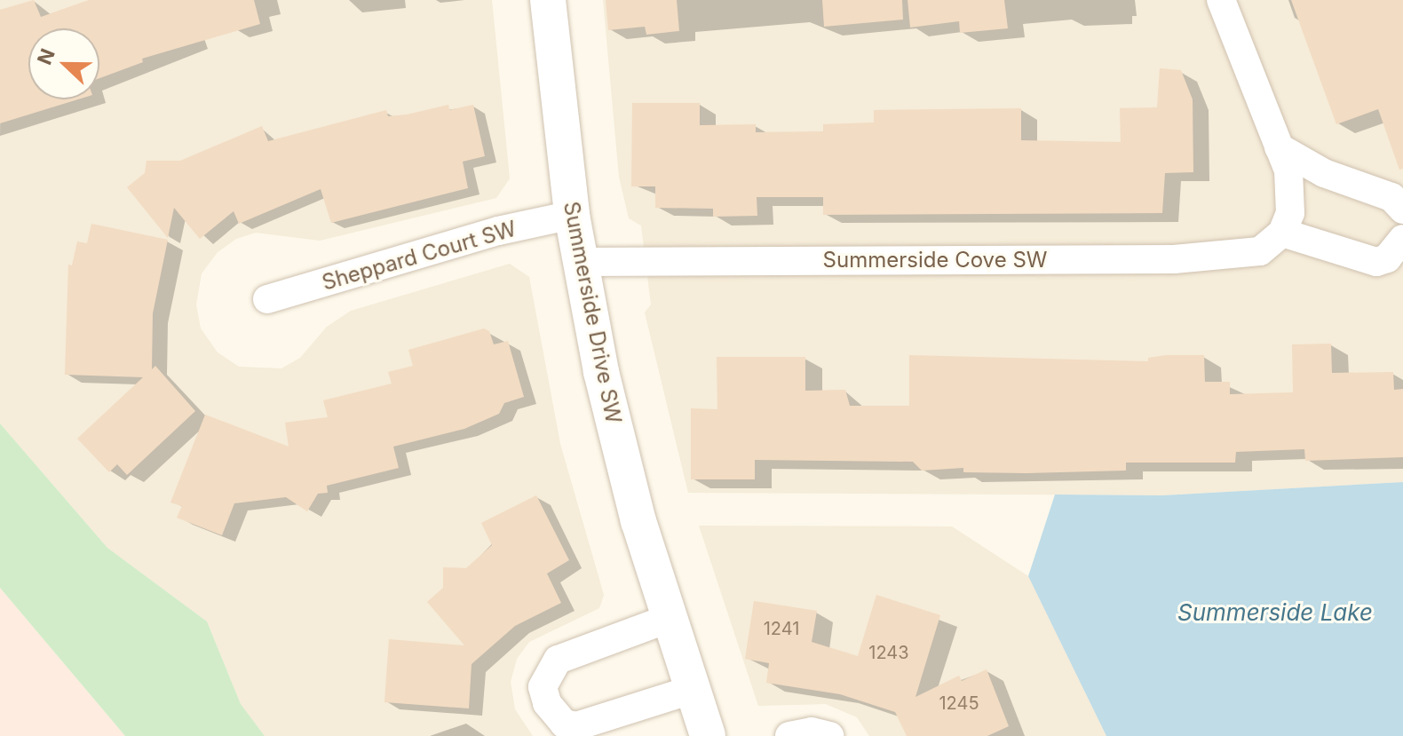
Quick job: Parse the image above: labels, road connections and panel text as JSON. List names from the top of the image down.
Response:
{
  "streets": {
    "street": ["Sheppard Court SW", "Summerside Cove SW", "Summerside Drive SW"]
  },
  "crossings": [
    ["Sheppard Court SW", "Summerside Drive SW"],
    ["Summerside Cove SW", "Summerside Drive SW"]
  ],
  "water": ["Summerside Lake"],
  "house_numbers": ["1241", "1243", "1245"],
  "north": "left"
}
